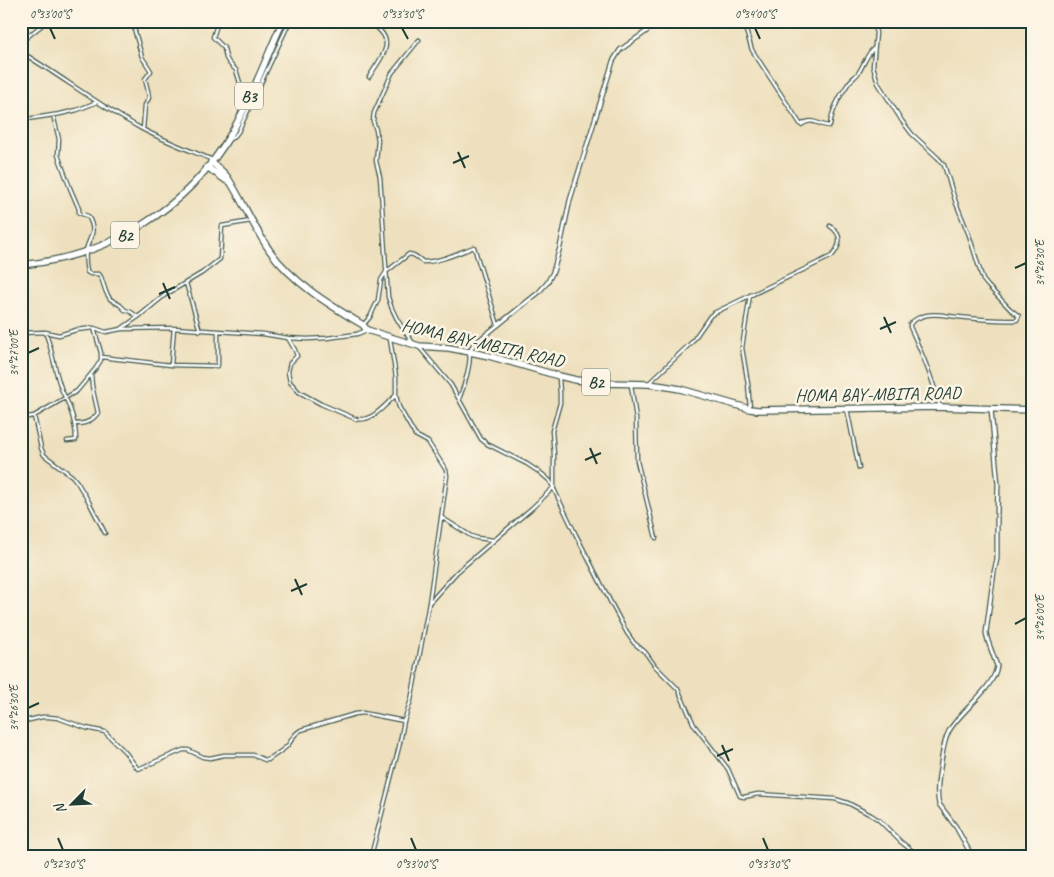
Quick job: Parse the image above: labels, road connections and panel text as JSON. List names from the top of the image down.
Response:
{
  "streets": {
    "highway": ["B3", "B2", "HOMA BAY-MBITA ROAD"]
  },
  "crossings": [
    ["B3", "B2"],
    ["B3", "HOMA BAY-MBITA ROAD"],
    ["B2", "HOMA BAY-MBITA ROAD"]
  ],
  "north": "bottom left",
  "coordinates": [
    "0°33'00\"S",
    "0°33'30\"S",
    "0°34'00\"S",
    "34°26'30\"E",
    "34°27'00\"E",
    "34°26'00\"E",
    "0°32'30\"S"
  ]
}
